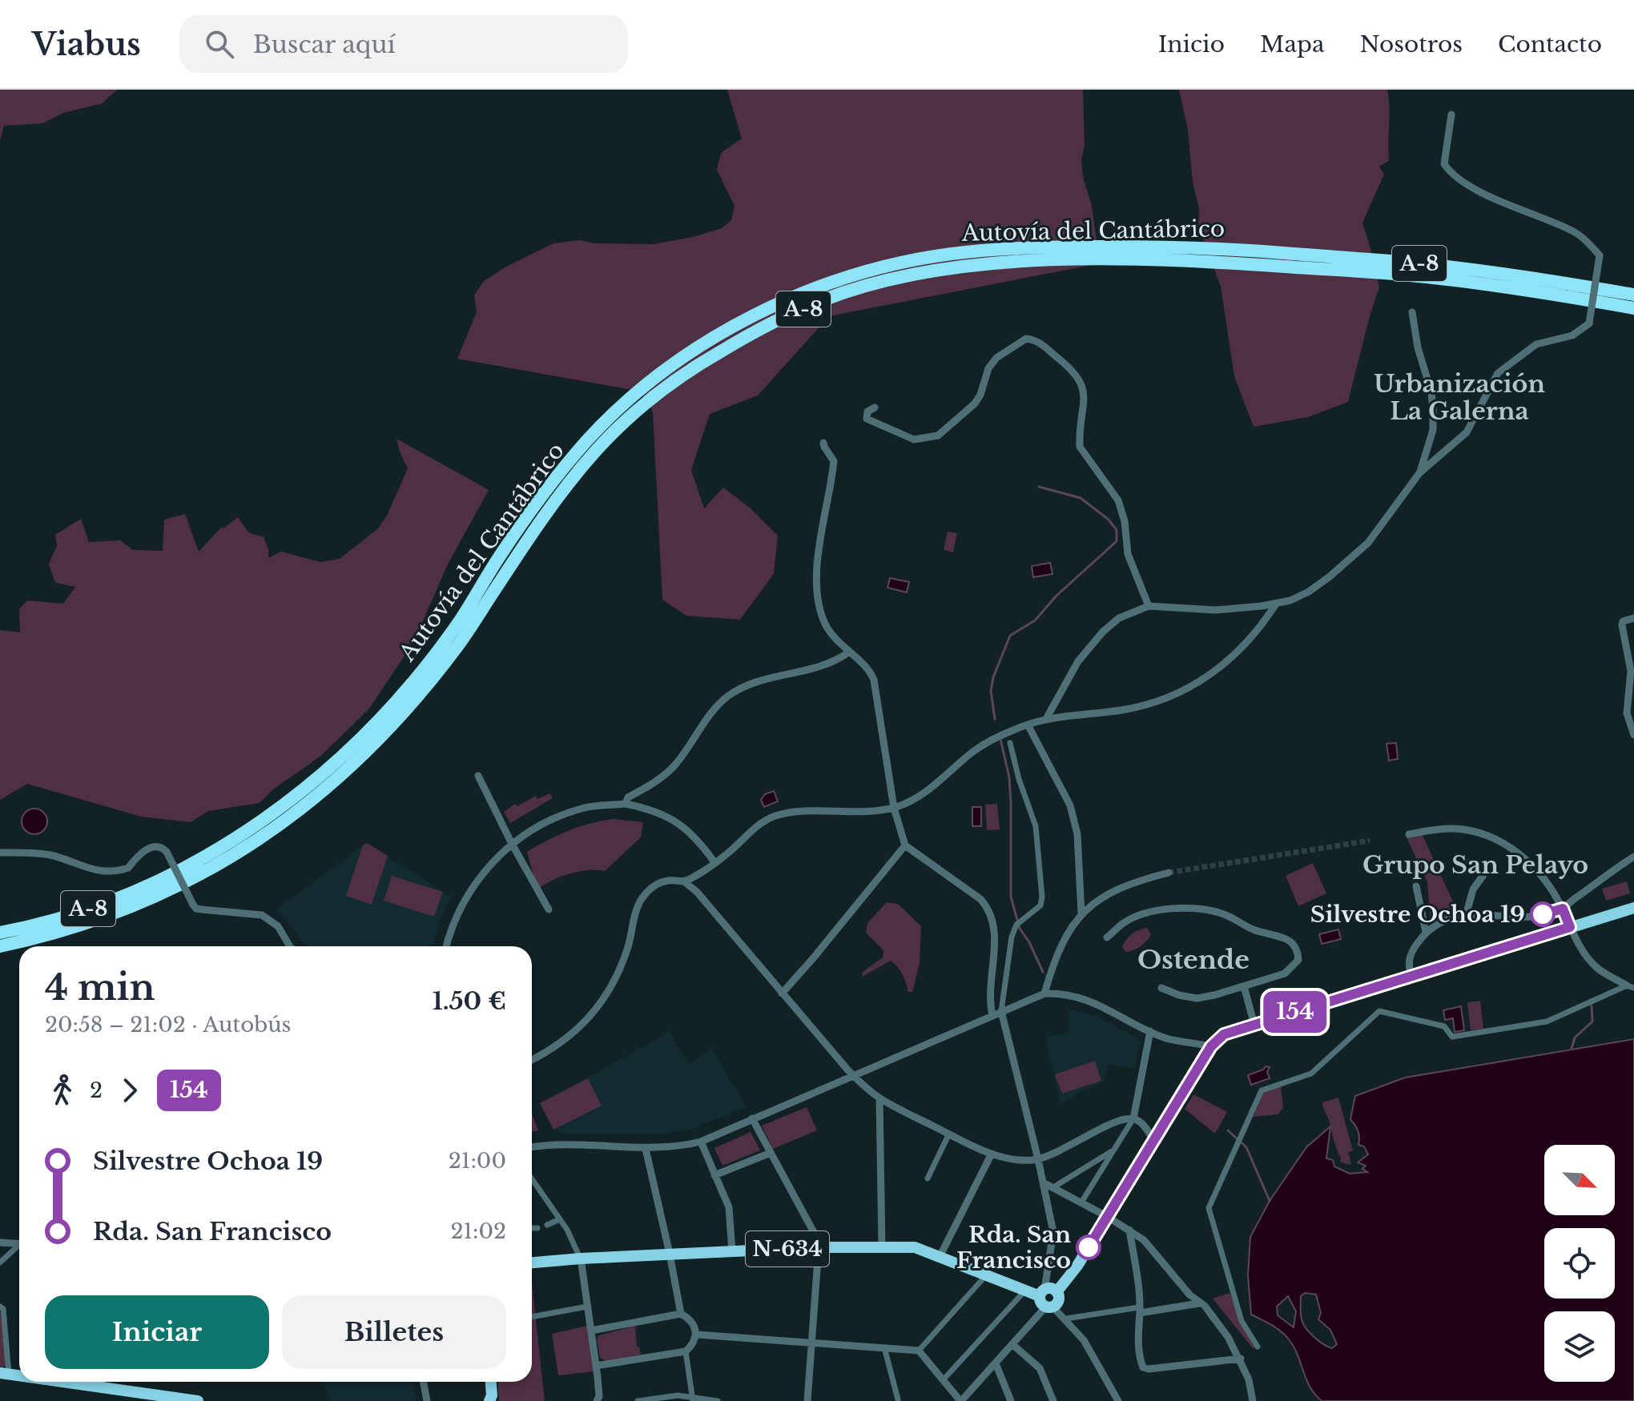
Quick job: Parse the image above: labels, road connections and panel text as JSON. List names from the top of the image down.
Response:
{
  "streets": {
    "highway": ["Autovía del Cantábrico", "A-8", "N-634"]
  },
  "districts": ["Urbanización La Galerna", "Grupo San Pelayo", "Ostende"],
  "places": ["Silvestre Ochoa 19", "Rda. San Francisco"],
  "lines": ["bus line 154"],
  "north": "bottom right",
  "page": {
    "header": "Viabus",
    "search": "Buscar aquí",
    "nav": [
      "Inicio",
      "Mapa",
      "Nosotros",
      "Contacto"
    ],
    "on_map": "154",
    "heading": ["4 min", "20:58 – 21:02 · Autobús", "1.50 €"],
    "legs": ["2", "154"],
    "list": [
      {
        "name": "Silvestre Ochoa 19",
        "value": "21:00"
      },
      {
        "name": "Rda. San Francisco",
        "value": "21:02"
      }
    ],
    "buttons": ["Iniciar", "Billetes"]
  }
}
